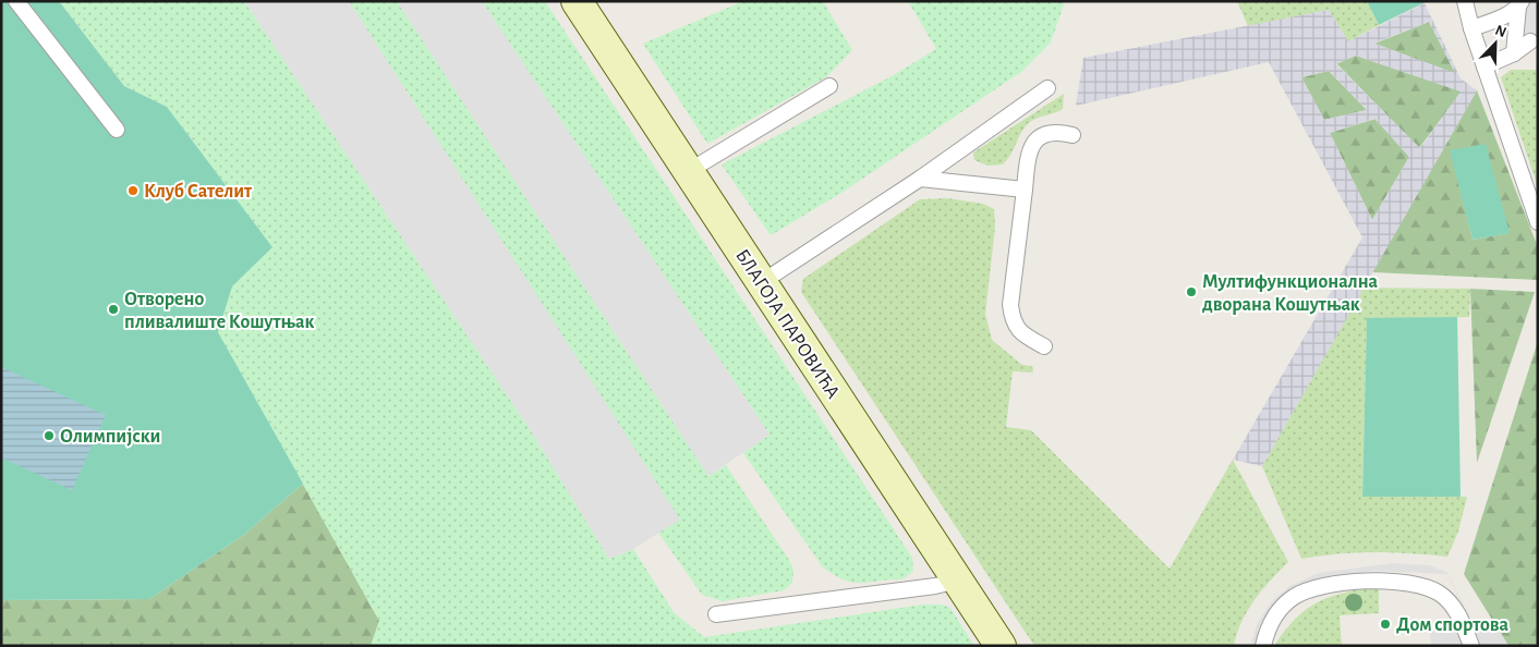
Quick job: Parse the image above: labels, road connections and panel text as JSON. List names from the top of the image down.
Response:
{
  "streets": {
    "main road": ["БЛАГОЈА ПАРОВИЋА"]
  },
  "places": [
    "Клуб Сателит",
    "Мултифункционална дворана Кошутњак",
    "Отворено пливалиште Кошутњак",
    "Олимпијски",
    "Дом спортова"
  ],
  "north": "top right"
}
